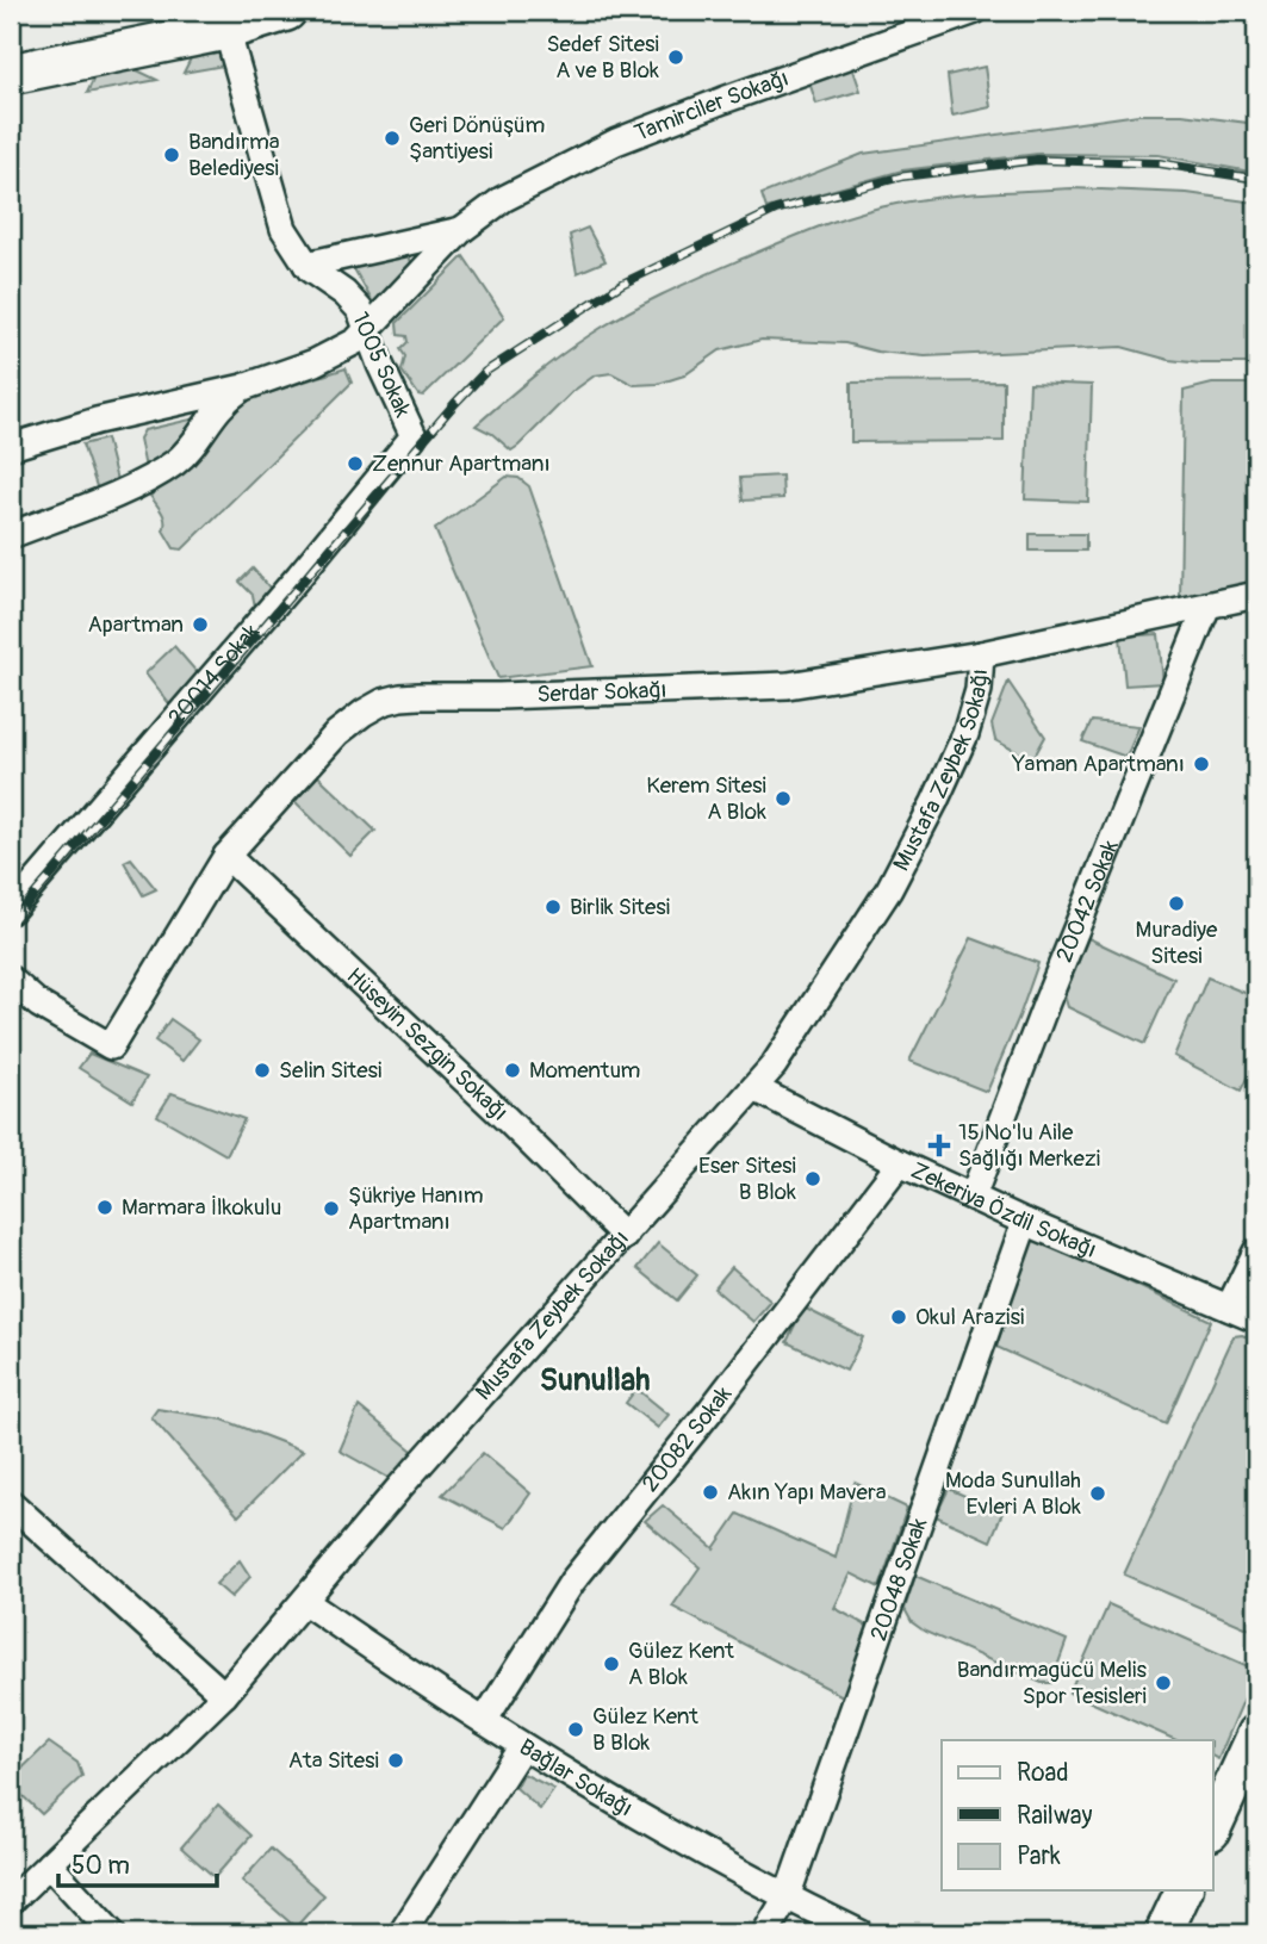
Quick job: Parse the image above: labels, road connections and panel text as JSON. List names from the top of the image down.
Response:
{
  "streets": {
    "street": [
      "Tamirciler Sokağı",
      "1005 Sokak",
      "20014 Sokak",
      "Serdar Sokağı",
      "Mustafa Zeybek Sokağı",
      "20042 Sokak",
      "Hüseyin Sezgin Sokağı",
      "Zekeriya Özdil Sokağı",
      "20082 Sokak",
      "20048 Sokak",
      "Bağlar Sokağı"
    ]
  },
  "crossings": [
    ["Tamirciler Sokağı", "1005 Sokak"],
    ["1005 Sokak", "20014 Sokak"],
    ["Serdar Sokağı", "Mustafa Zeybek Sokağı"],
    ["Serdar Sokağı", "20042 Sokak"],
    ["Serdar Sokağı", "Hüseyin Sezgin Sokağı"],
    ["Mustafa Zeybek Sokağı", "Hüseyin Sezgin Sokağı"],
    ["Mustafa Zeybek Sokağı", "Zekeriya Özdil Sokağı"],
    ["Mustafa Zeybek Sokağı", "Bağlar Sokağı"],
    ["20042 Sokak", "Zekeriya Özdil Sokağı"],
    ["Zekeriya Özdil Sokağı", "20082 Sokak"],
    ["Zekeriya Özdil Sokağı", "20048 Sokak"],
    ["20082 Sokak", "Bağlar Sokağı"],
    ["20048 Sokak", "Bağlar Sokağı"]
  ],
  "districts": ["Sunullah"],
  "places": {
    "other": [
      "Sedef Sitesi A ve B Blok",
      "Geri Dönüşüm Şantiyesi",
      "Bandırma Belediyesi",
      "Zennur Apartmanı",
      "Apartman",
      "Yaman Apartmanı",
      "Kerem Sitesi A Blok",
      "Muradiye Sitesi",
      "Birlik Sitesi",
      "Selin Sitesi",
      "Momentum",
      "Eser Sitesi B Blok",
      "Marmara İlkokulu",
      "Şükriye Hanım Apartmanı",
      "Okul Arazisi",
      "Akın Yapı Mavera",
      "Moda Sunullah Evleri A Blok",
      "Gülez Kent A Blok",
      "Bandırmagücü Melis Spor Tesisleri",
      "Gülez Kent B Blok",
      "Ata Sitesi"
    ],
    "health": ["15 No'lu Aile Sağlığı Merkezi"]
  },
  "legend": ["Road", "Railway", "Park"],
  "scale_bar": "50 m"
}
